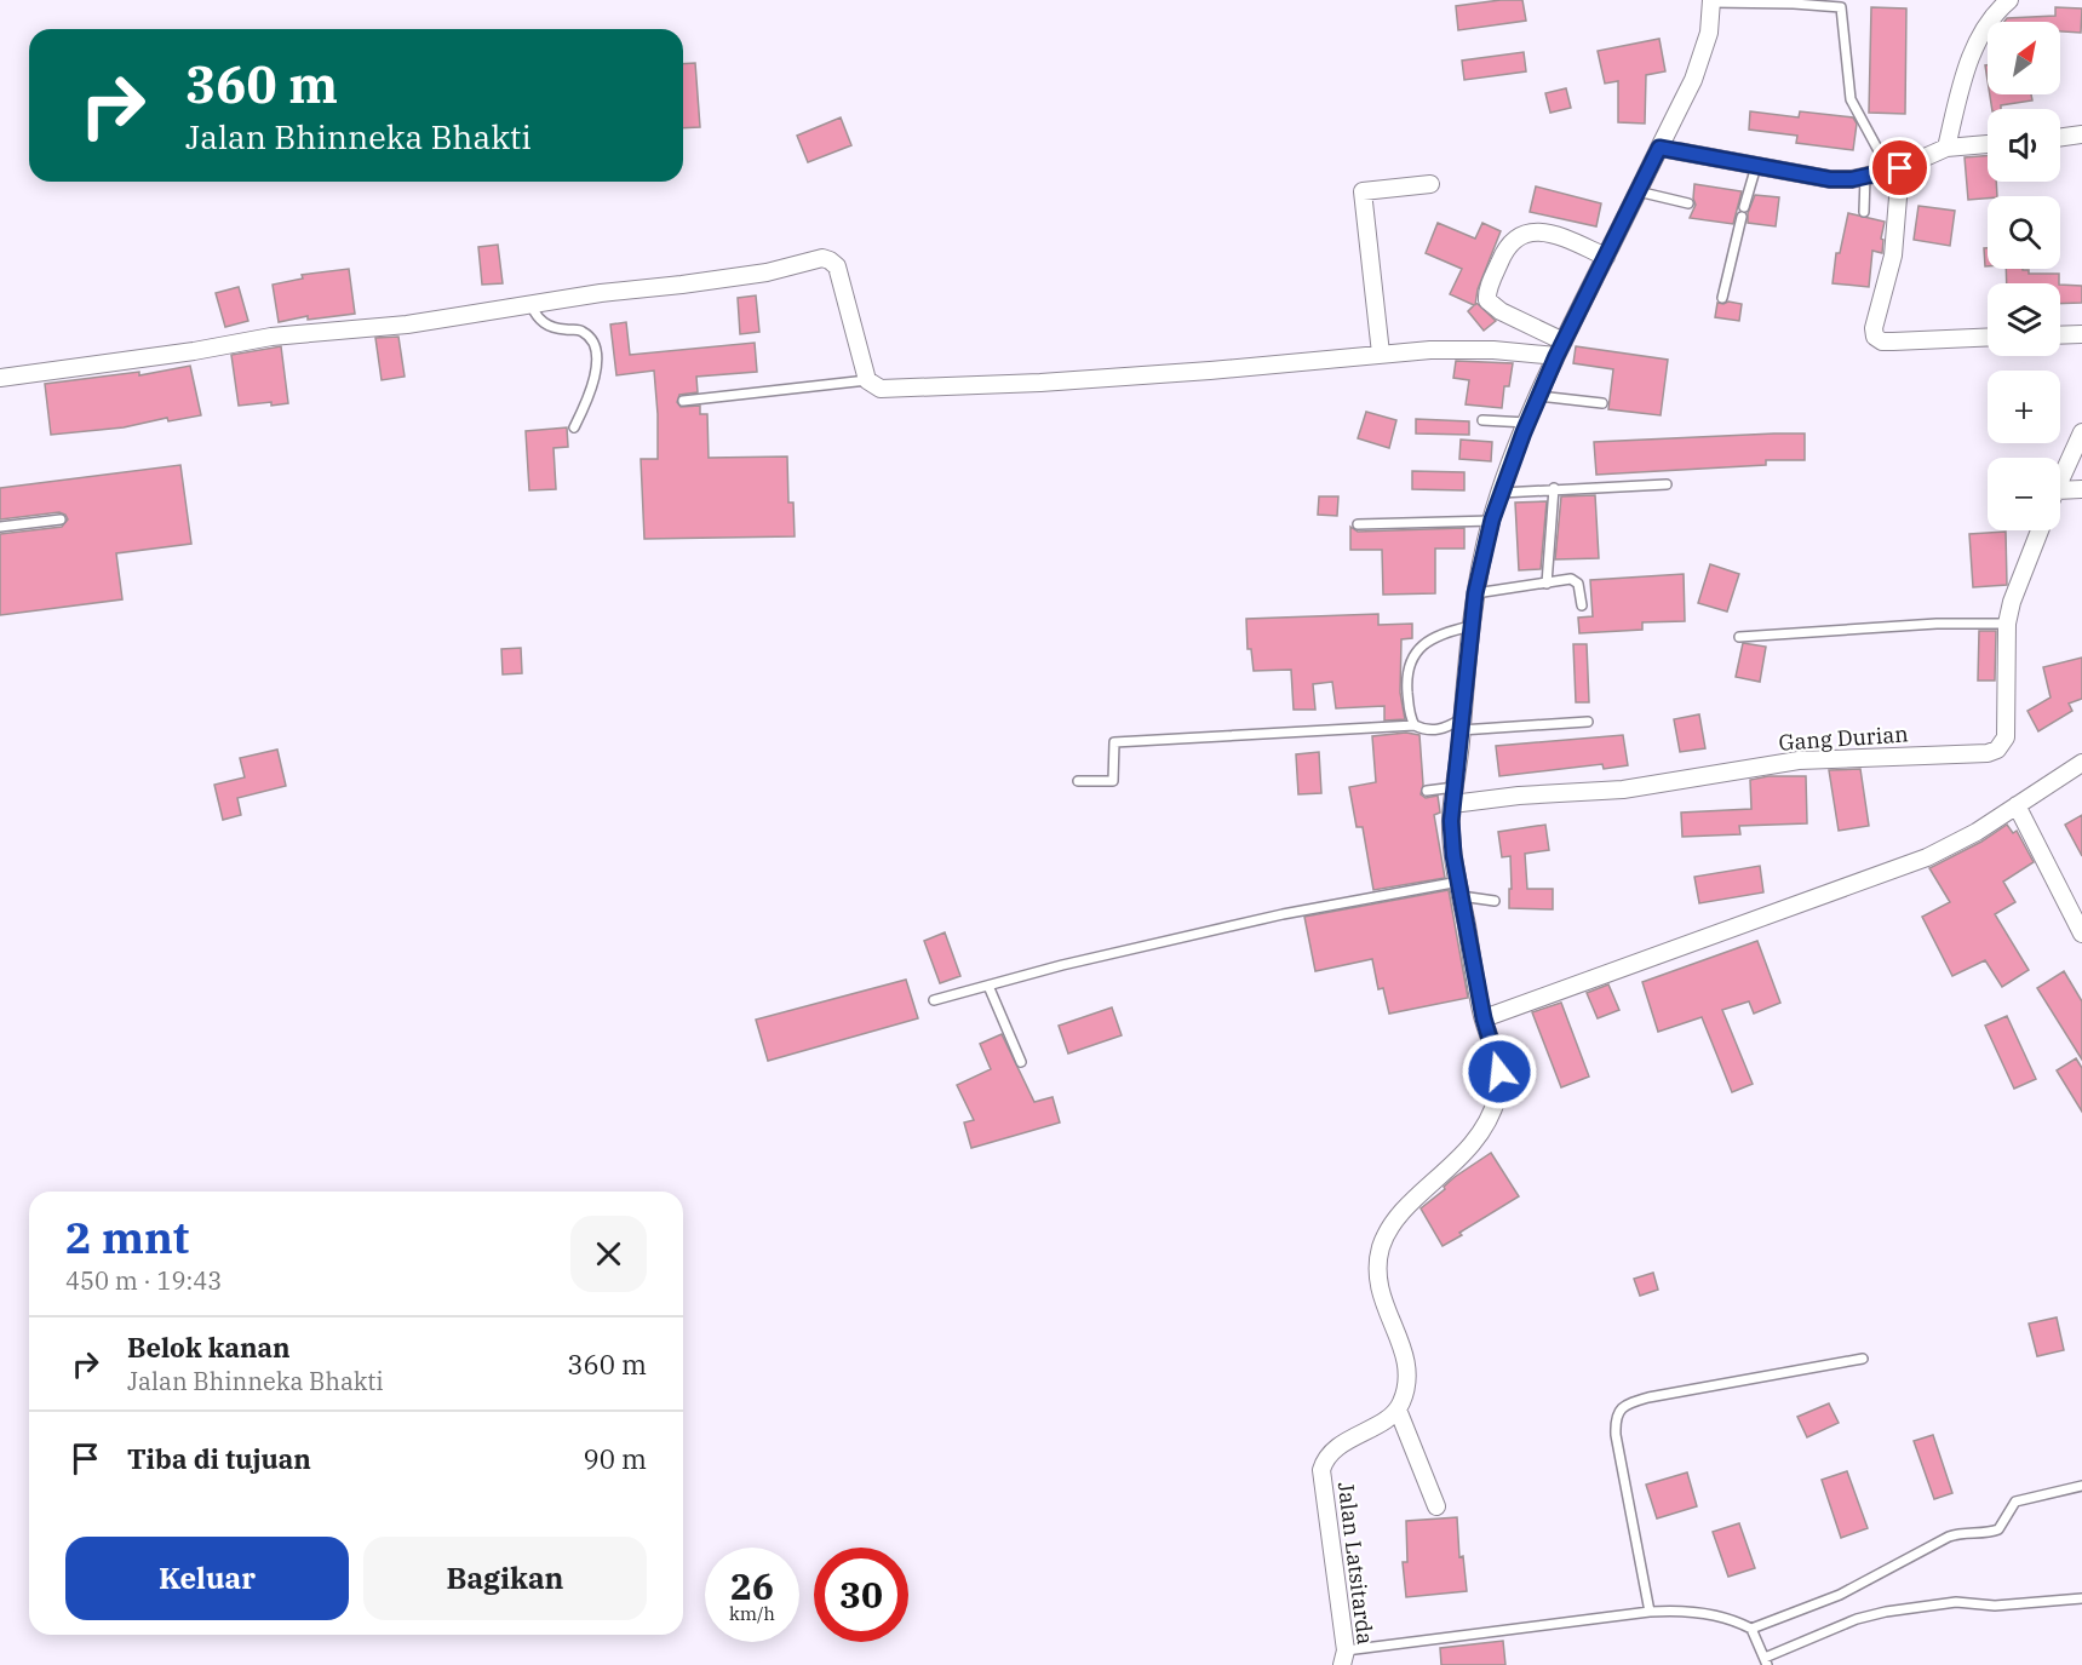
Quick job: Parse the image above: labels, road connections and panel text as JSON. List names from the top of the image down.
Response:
{
  "streets": {
    "street": ["Gang Durian", "Jalan Latsitarda"]
  },
  "north": "top right",
  "page": {
    "map_buttons": ["+", "−"],
    "turn": ["360 m", "Jalan Bhinneka Bhakti"],
    "heading": ["2 mnt", "450 m · 19:43"],
    "list": [
      {
        "name": "Belok kanan",
        "note": "Jalan Bhinneka Bhakti",
        "value": "360 m"
      },
      {
        "name": "Tiba di tujuan",
        "value": "90 m"
      }
    ],
    "buttons": ["Keluar", "Bagikan"],
    "speed": "26 km/h",
    "limit": "30"
  }
}
